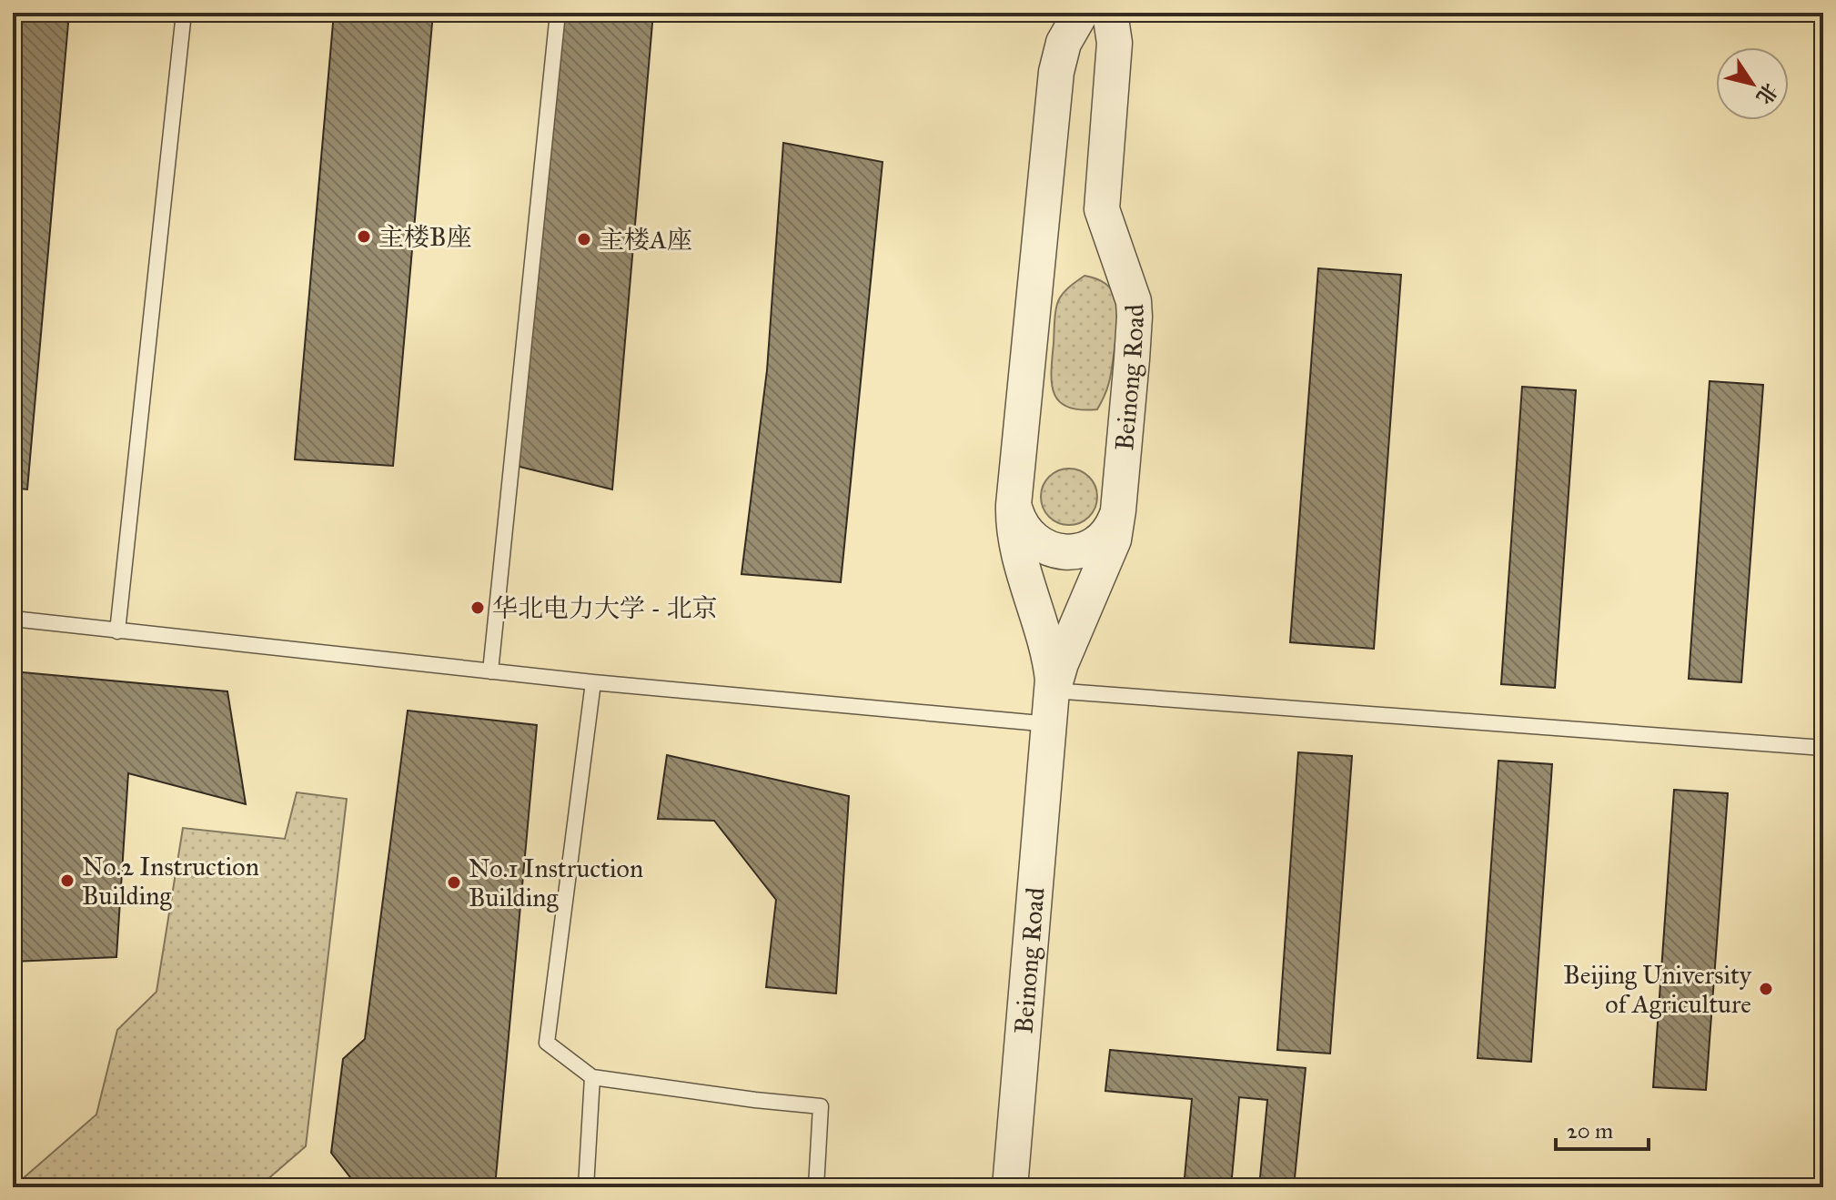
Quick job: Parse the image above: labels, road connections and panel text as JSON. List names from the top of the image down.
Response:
{
  "streets": {
    "street": ["Beinong Road"]
  },
  "places": [
    "主楼B座",
    "主楼A座",
    "华北电力大学 - 北京",
    "No.2 Instruction Building",
    "No.1 Instruction Building",
    "Beijing University of Agriculture"
  ],
  "scale_bar": "20 m",
  "north": "bottom right"
}
